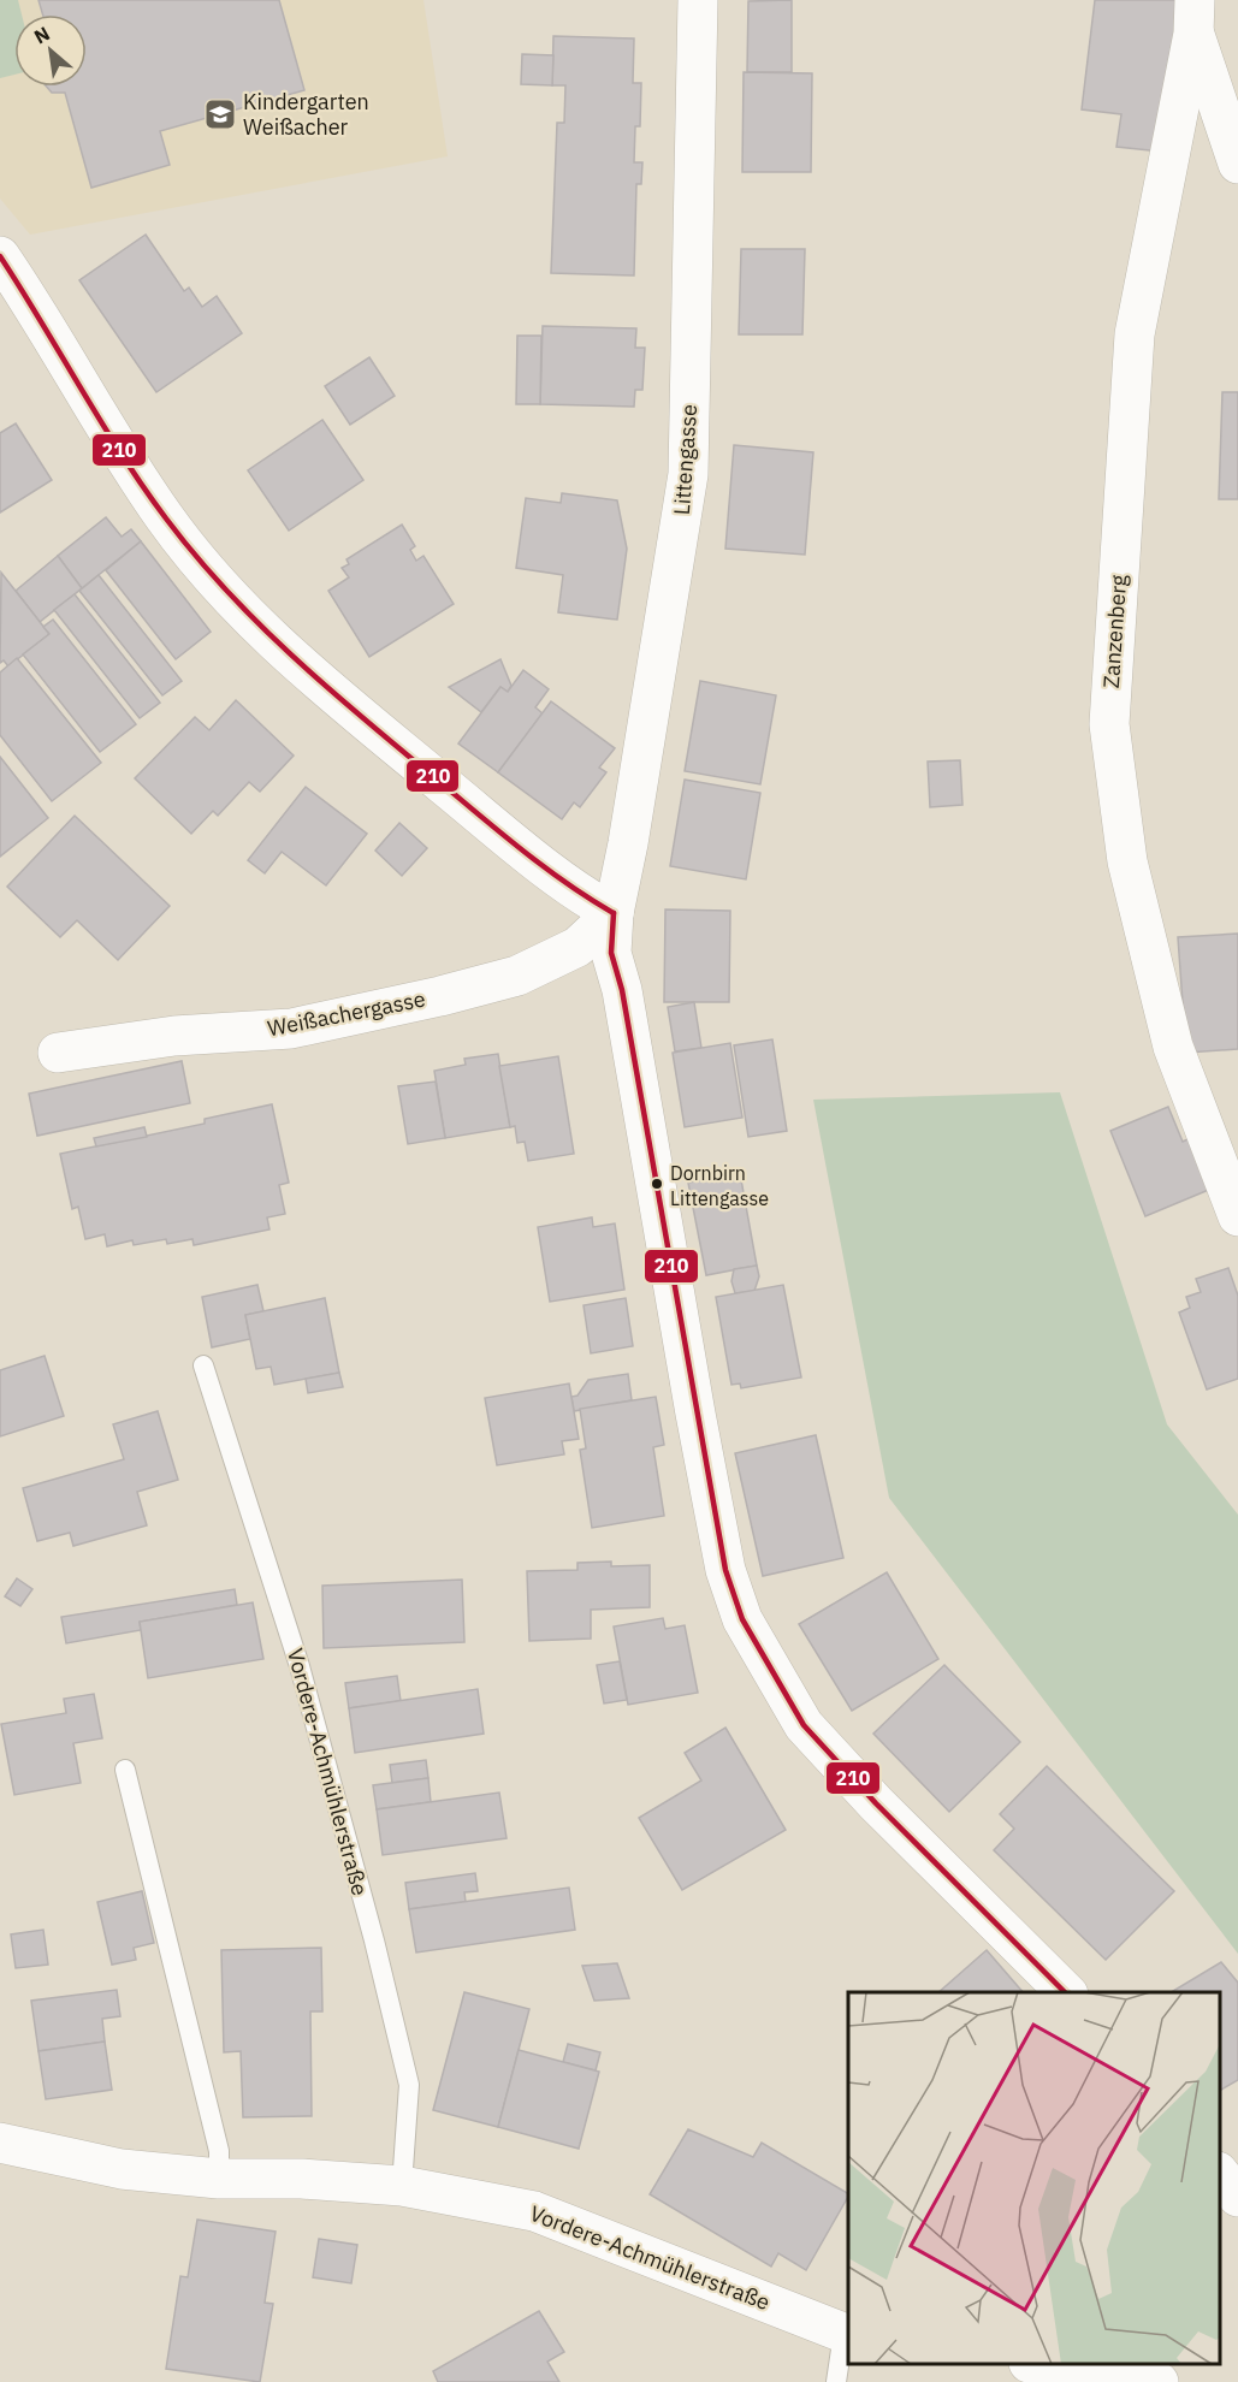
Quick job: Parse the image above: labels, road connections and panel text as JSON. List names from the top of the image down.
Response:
{
  "streets": {
    "street": [
      "Littengasse",
      "Zanzenberg",
      "Weißachergasse",
      "Vordere-Achmühlerstraße"
    ]
  },
  "crossings": [
    ["Littengasse", "Weißachergasse"]
  ],
  "places": {
    "school or university": ["Kindergarten Weißacher"],
    "other": ["Dornbirn Littengasse"]
  },
  "lines": ["transit line 210"],
  "north": "top left"
}
